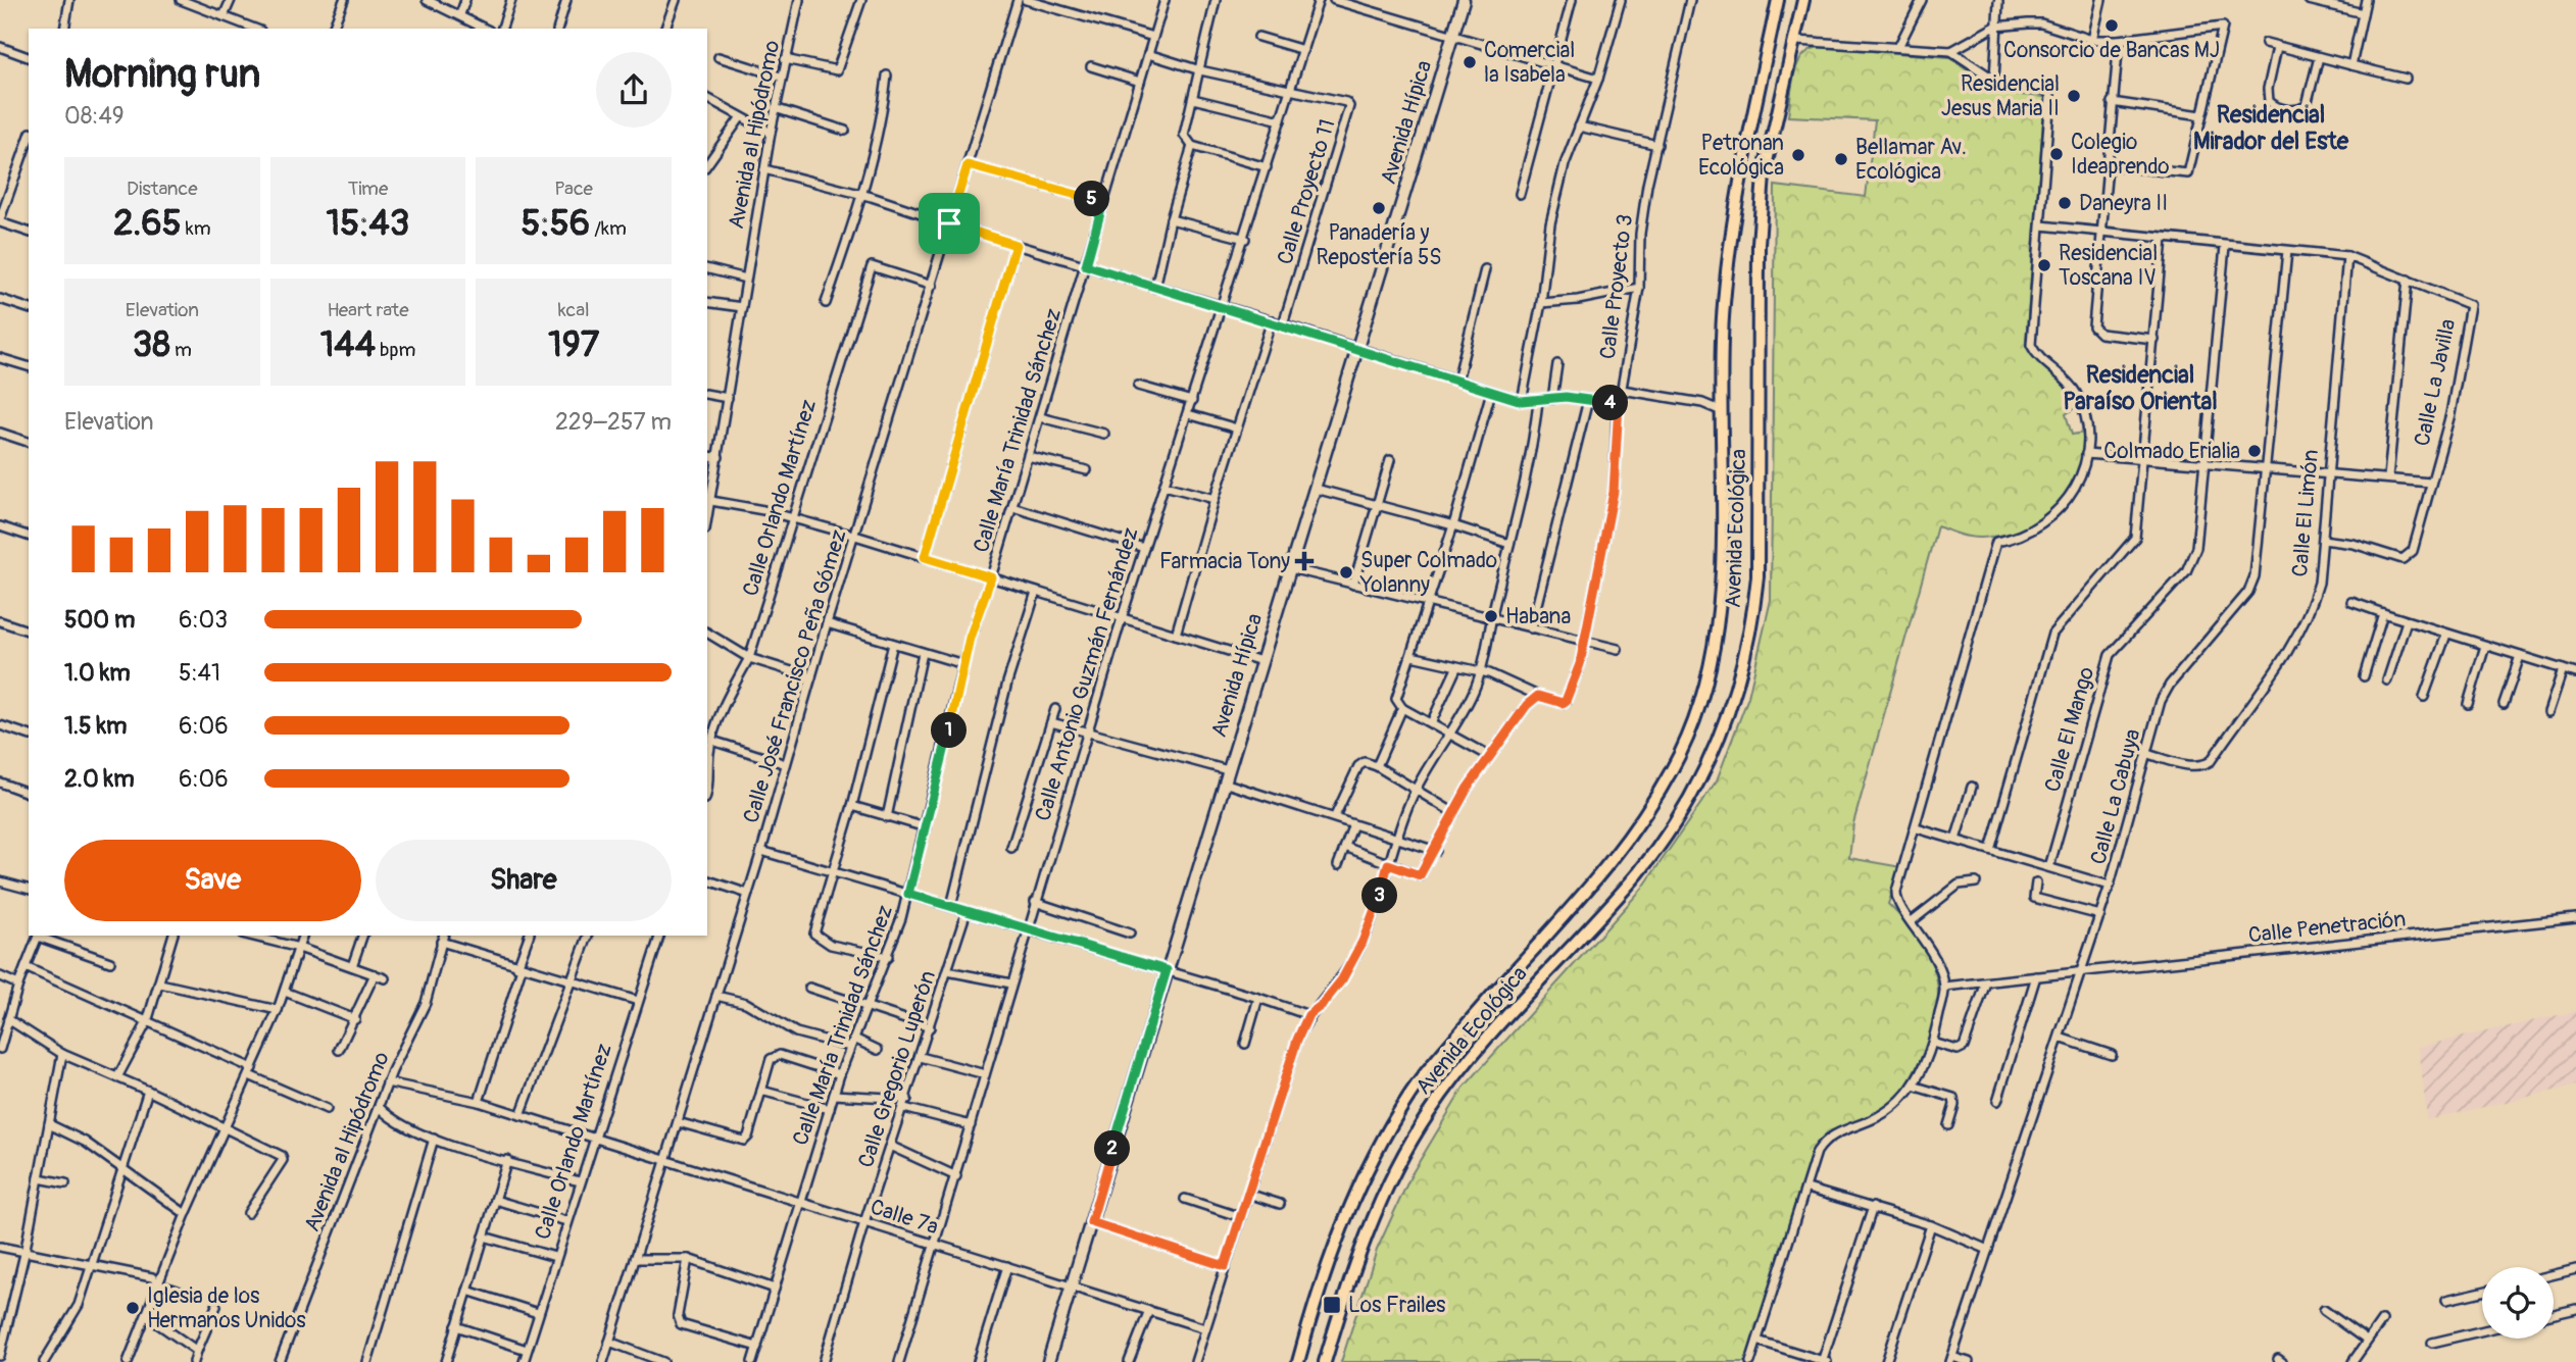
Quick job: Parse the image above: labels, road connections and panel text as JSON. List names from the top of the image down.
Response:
{
  "streets": {
    "main road": ["Avenida Ecológica"],
    "street": [
      "Avenida Hípica",
      "Avenida al Hipódromo",
      "Calle Proyecto 11",
      "Calle Proyecto 3",
      "Calle La Javilla",
      "Calle María Trinidad Sánchez",
      "Calle Orlando Martínez",
      "Calle El Limón",
      "Calle Antonio Guzmán Fernández",
      "Calle José Francisco Peña Gómez",
      "Calle El Mango",
      "Calle La Cabuya",
      "Calle Penetración",
      "Calle Gregorio Luperón",
      "Calle 7a"
    ]
  },
  "crossings": [
    ["Avenida Hípica", "Calle 7a"],
    ["Avenida al Hipódromo", "Calle 7a"],
    ["Calle Proyecto 11", "Calle María Trinidad Sánchez"],
    ["Calle Proyecto 11", "Calle Antonio Guzmán Fernández"],
    ["Calle La Javilla", "Calle El Limón"],
    ["Calle La Javilla", "Calle El Mango"],
    ["Calle La Javilla", "Calle La Cabuya"],
    ["Calle María Trinidad Sánchez", "Calle 7a"],
    ["Calle Orlando Martínez", "Calle José Francisco Peña Gómez"],
    ["Calle Orlando Martínez", "Calle 7a"],
    ["Calle El Limón", "Calle La Cabuya"],
    ["Calle Antonio Guzmán Fernández", "Calle 7a"],
    ["Calle José Francisco Peña Gómez", "Calle 7a"],
    ["Calle La Cabuya", "Calle Penetración"],
    ["Calle Gregorio Luperón", "Calle 7a"]
  ],
  "districts": ["Residencial Mirador del Este", "Residencial Paraíso Oriental"],
  "places": {
    "other": [
      "Consorcio de Bancas MJ",
      "Comercial la Isabela",
      "Residencial Jesus Maria II",
      "Colegio Ideaprendo",
      "Petronan Ecológica",
      "Bellamar Av. Ecológica",
      "Daneyra II",
      "Panadería y Repostería 5S",
      "Residencial Toscana IV",
      "Colmado Erialia",
      "Super Colmado Yolanny",
      "Habana",
      "Iglesia de los Hermanos Unidos"
    ],
    "health": ["Farmacia Tony"],
    "transit": ["Los Frailes"]
  },
  "page": {
    "heading": ["Morning run", "08:49"],
    "stats": [
      ["Distance", "2.65 km"],
      ["Time", "15:43"],
      ["Pace", "5:56 /km"],
      ["Elevation", "38 m"],
      ["Heart rate", "144 bpm"],
      ["kcal", "197"]
    ],
    "pins": [
      "5",
      "4",
      "1",
      "3",
      "2"
    ],
    "chart": ["Elevation", "229–257 m"],
    "list": [
      {
        "name": "500 m",
        "note": "6:03"
      },
      {
        "name": "1.0 km",
        "note": "5:41"
      },
      {
        "name": "1.5 km",
        "note": "6:06"
      },
      {
        "name": "2.0 km",
        "note": "6:06"
      }
    ],
    "buttons": ["Save", "Share"]
  }
}
